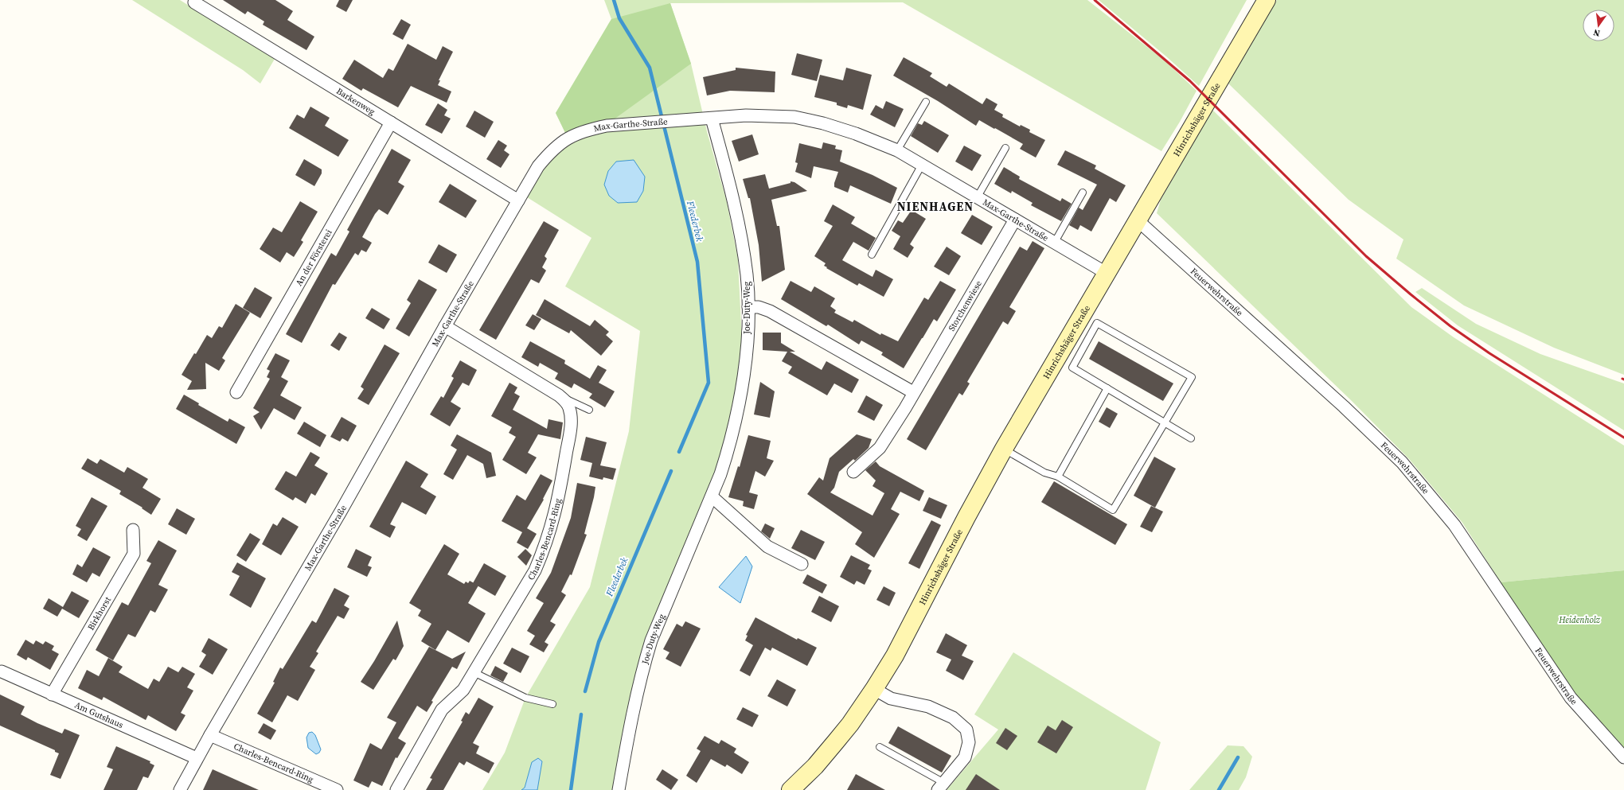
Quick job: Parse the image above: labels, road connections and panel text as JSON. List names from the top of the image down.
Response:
{
  "streets": {
    "main road": ["Hinrichshäger Straße"],
    "street": [
      "Barkenweg",
      "Max-Garthe-Straße",
      "An der Försterei",
      "Feuerwehrstraße",
      "Storchenwiese",
      "Joe-Duty-Weg",
      "Charles-Bencard-Ring",
      "Birkhorst",
      "Am Gutshaus"
    ]
  },
  "crossings": [
    ["Barkenweg", "Max-Garthe-Straße"],
    ["Barkenweg", "An der Försterei"],
    ["Hinrichshäger Straße", "Max-Garthe-Straße"],
    ["Hinrichshäger Straße", "Feuerwehrstraße"],
    ["Max-Garthe-Straße", "Storchenwiese"],
    ["Max-Garthe-Straße", "Joe-Duty-Weg"],
    ["Max-Garthe-Straße", "Charles-Bencard-Ring"],
    ["Max-Garthe-Straße", "Am Gutshaus"],
    ["Birkhorst", "Am Gutshaus"]
  ],
  "districts": ["NIENHAGEN"],
  "water": ["Fleederbek"],
  "parks": ["Heidenholz"],
  "north": "bottom"
}
